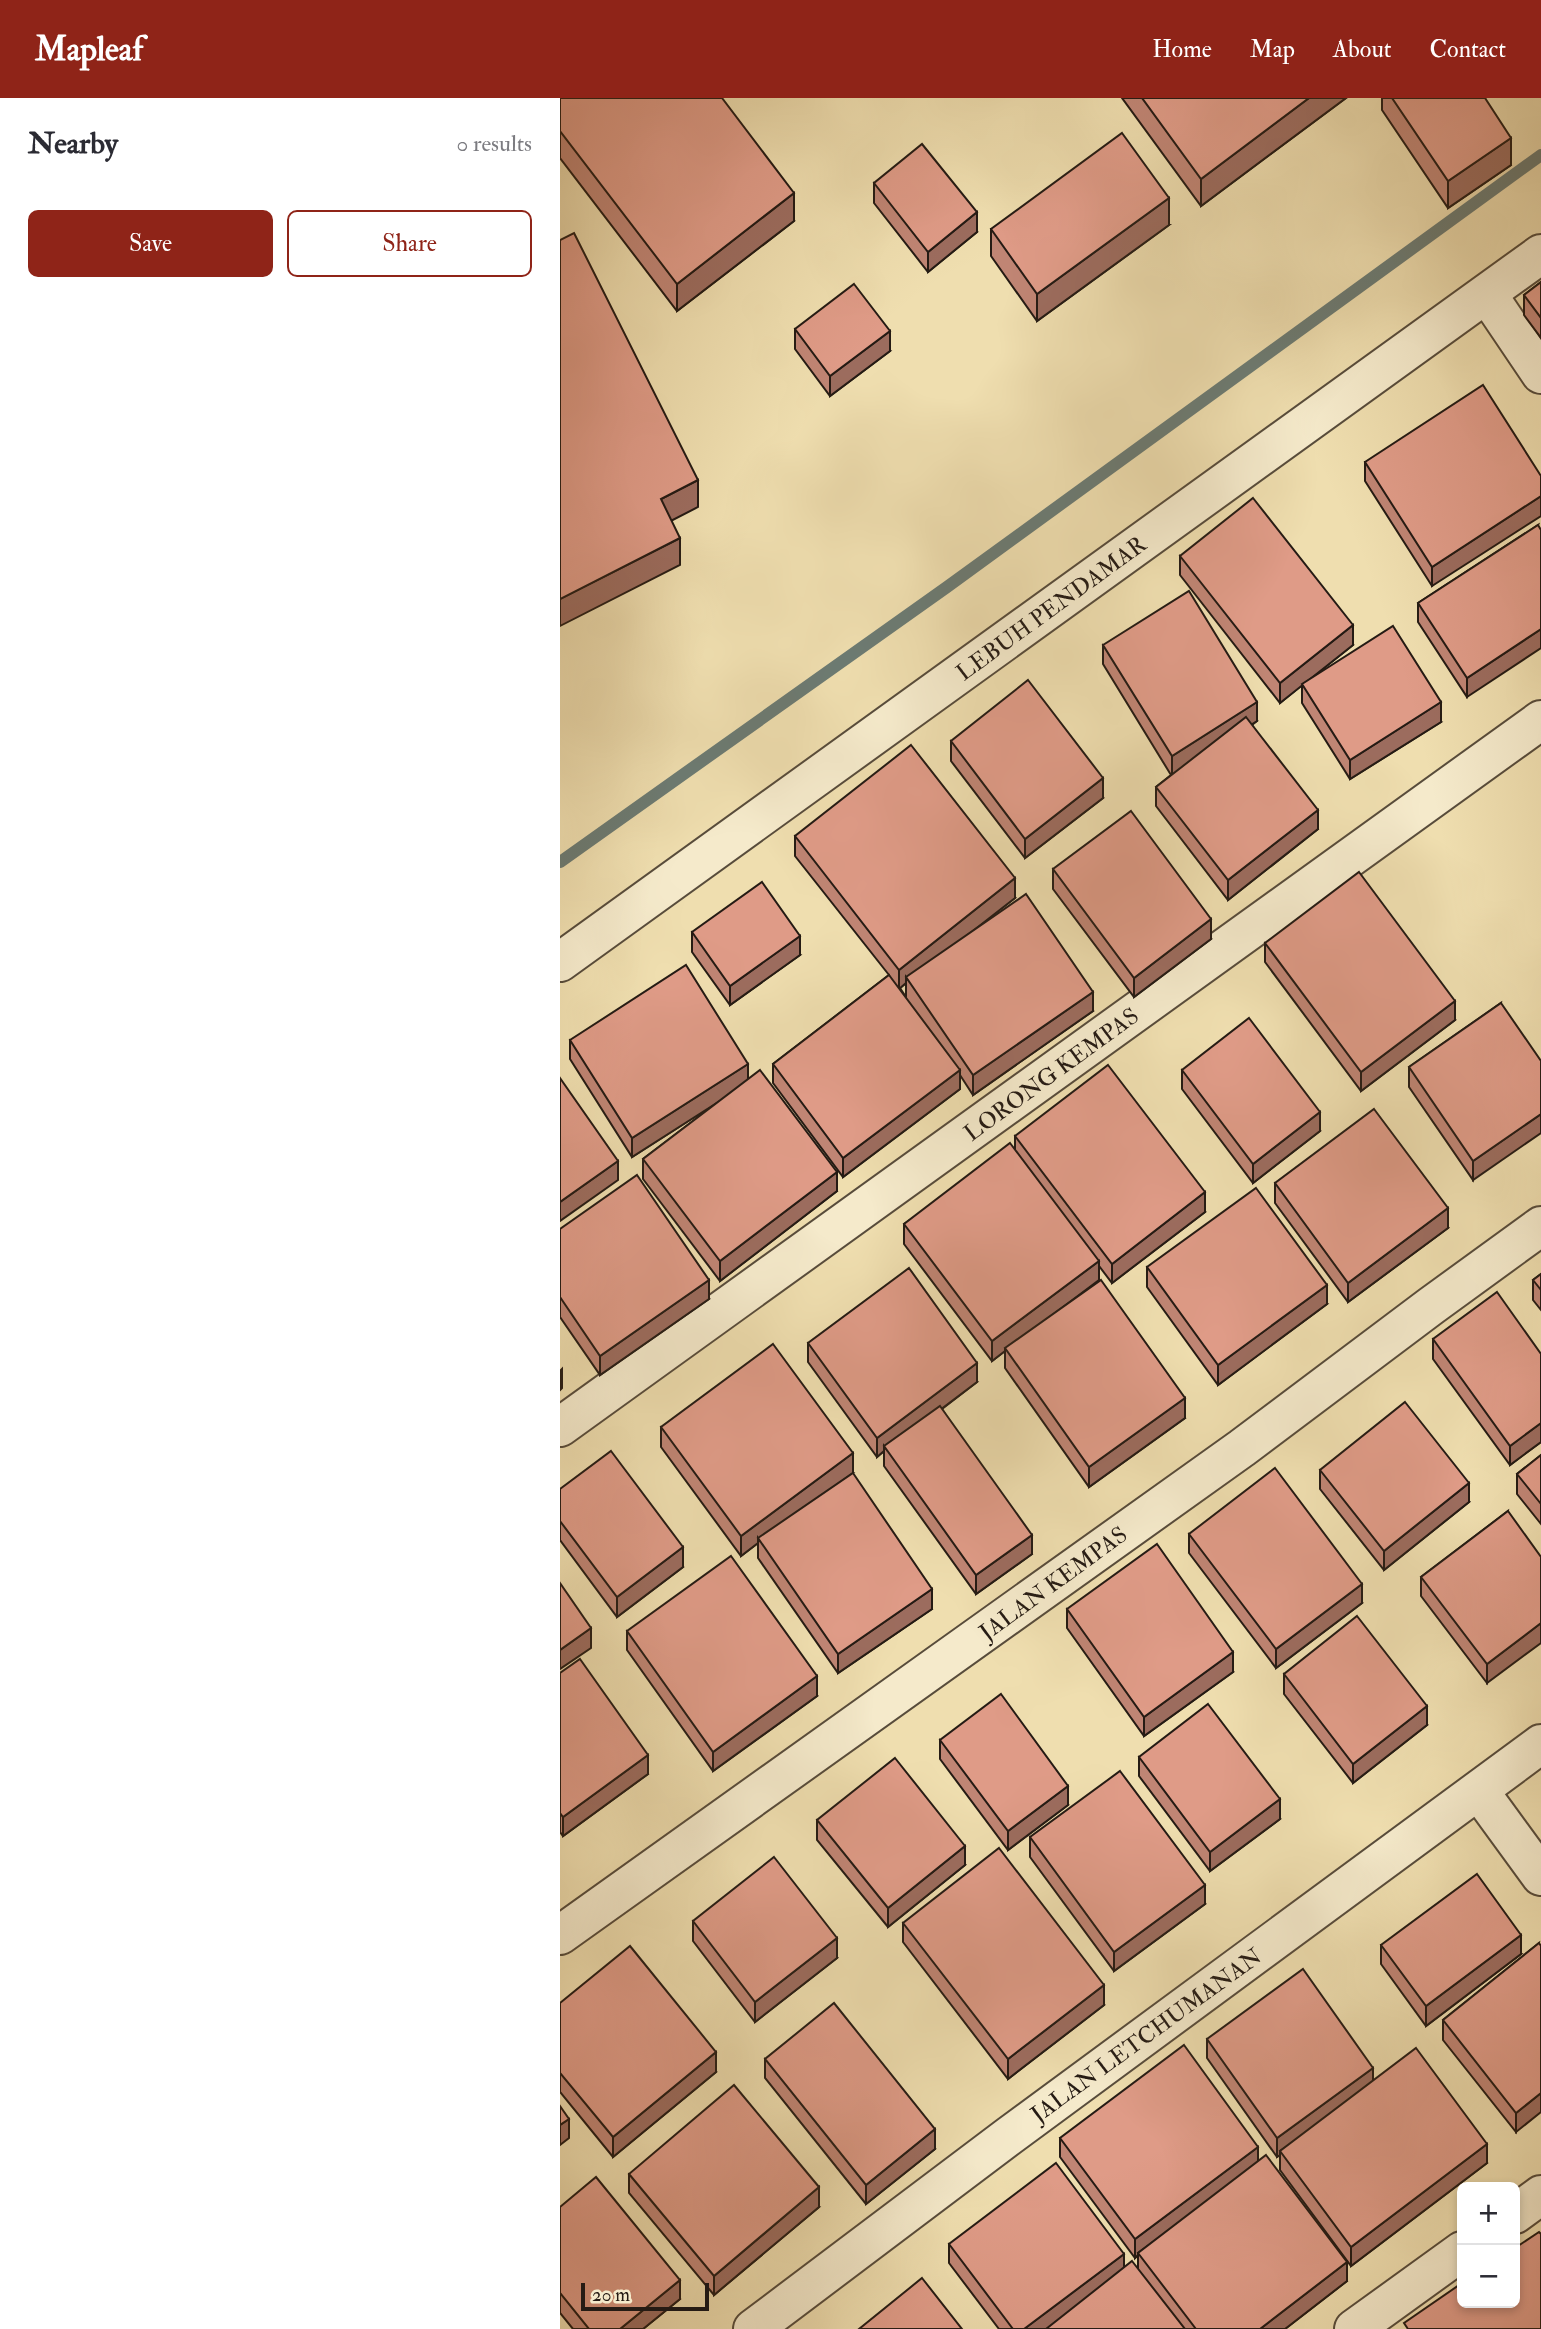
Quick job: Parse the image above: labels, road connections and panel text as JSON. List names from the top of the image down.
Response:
{
  "streets": {
    "street": [
      "LEBUH PENDAMAR",
      "LORONG KEMPAS",
      "JALAN KEMPAS",
      "JALAN LETCHUMANAN"
    ]
  },
  "scale_bar": "20 m",
  "page": {
    "header": "Mapleaf",
    "nav": [
      "Home",
      "Map",
      "About",
      "Contact"
    ],
    "heading": ["Nearby", "0 results"],
    "buttons": ["Save", "Share"],
    "map_buttons": ["+", "−"],
    "scale": "20 m"
  }
}
